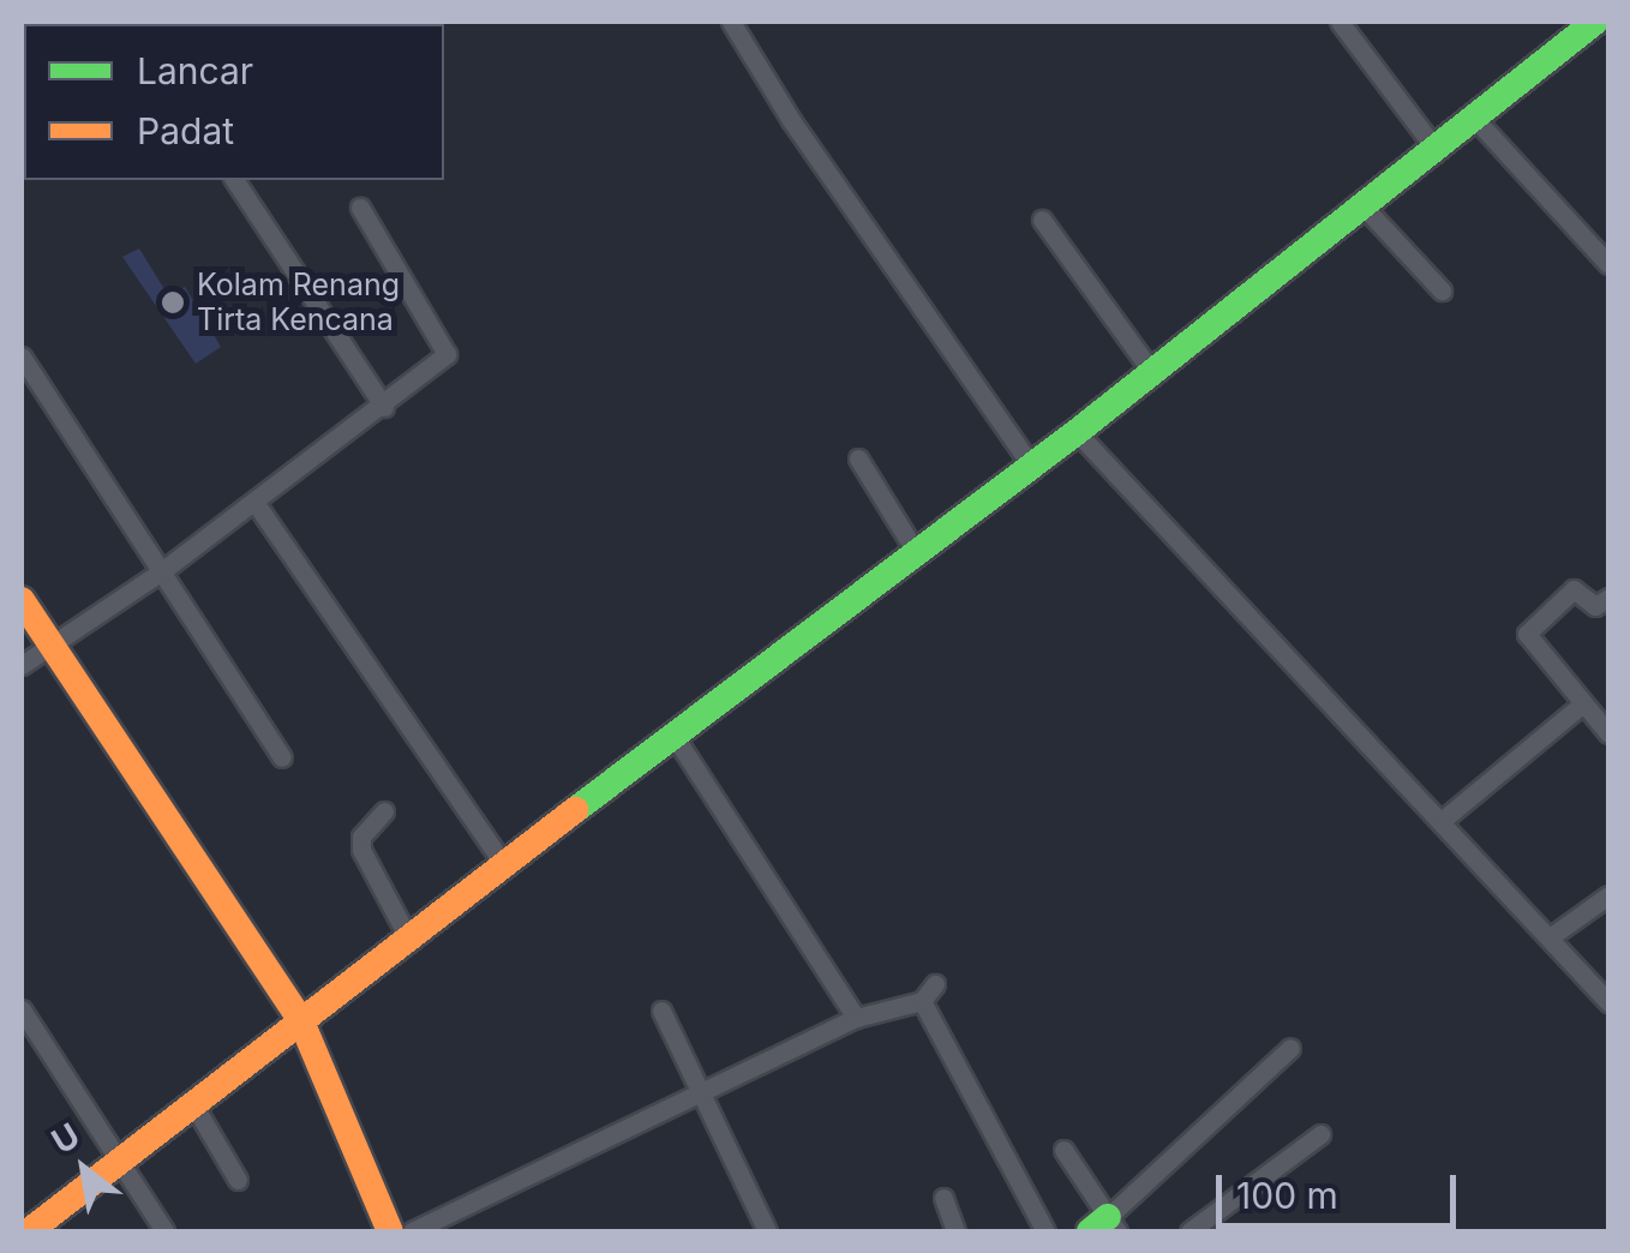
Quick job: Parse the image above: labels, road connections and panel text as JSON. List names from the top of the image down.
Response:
{
  "places": ["Kolam Renang Tirta Kencana"],
  "legend": ["Lancar", "Padat"],
  "scale_bar": "100 m",
  "north": "top left"
}
